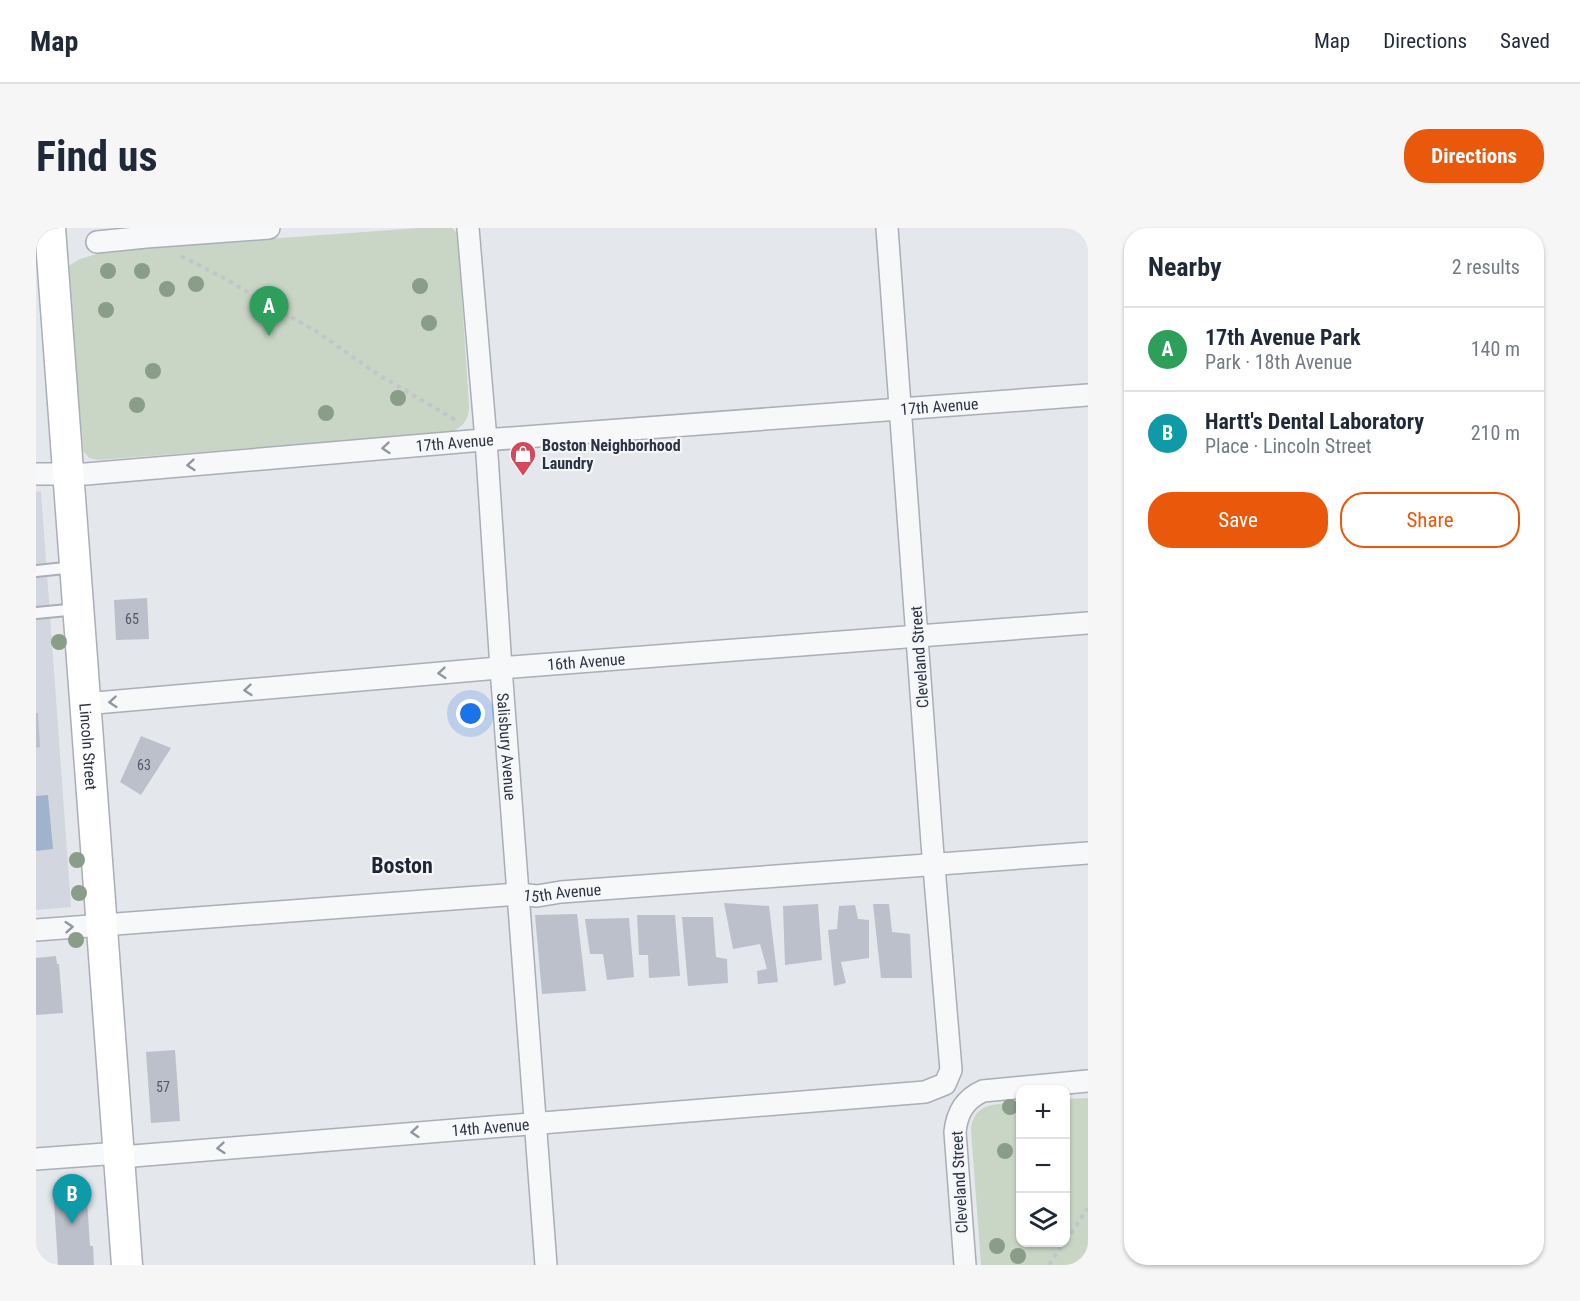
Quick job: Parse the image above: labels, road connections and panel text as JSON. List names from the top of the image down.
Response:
{
  "streets": {
    "street": [
      "17th Avenue",
      "Cleveland Street",
      "16th Avenue",
      "Lincoln Street",
      "Salisbury Avenue",
      "15th Avenue",
      "14th Avenue"
    ]
  },
  "crossings": [
    ["17th Avenue", "Cleveland Street"],
    ["17th Avenue", "Lincoln Street"],
    ["17th Avenue", "Salisbury Avenue"],
    ["Cleveland Street", "16th Avenue"],
    ["Cleveland Street", "15th Avenue"],
    ["Cleveland Street", "14th Avenue"],
    ["16th Avenue", "Lincoln Street"],
    ["16th Avenue", "Salisbury Avenue"],
    ["Lincoln Street", "15th Avenue"],
    ["Lincoln Street", "14th Avenue"],
    ["Salisbury Avenue", "15th Avenue"],
    ["Salisbury Avenue", "14th Avenue"]
  ],
  "one_way": ["17th Avenue", "16th Avenue", "14th Avenue"],
  "districts": ["Boston"],
  "places": {
    "shop": ["Boston Neighborhood Laundry"]
  },
  "house_numbers": ["65", "63", "57"],
  "page": {
    "header": "Map",
    "nav": ["Map", "Directions", "Saved"],
    "buttons": [
      "Directions",
      ["Save", "Share"]
    ],
    "title": "Find us",
    "heading": ["Nearby", "2 results"],
    "pins": ["A", "B"],
    "list": [
      {
        "mark": "A",
        "name": "17th Avenue Park",
        "note": "Park · 18th Avenue",
        "value": "140 m"
      },
      {
        "mark": "B",
        "name": "Hartt's Dental Laboratory",
        "note": "Place · Lincoln Street",
        "value": "210 m"
      }
    ],
    "map_buttons": ["+", "−"]
  }
}
